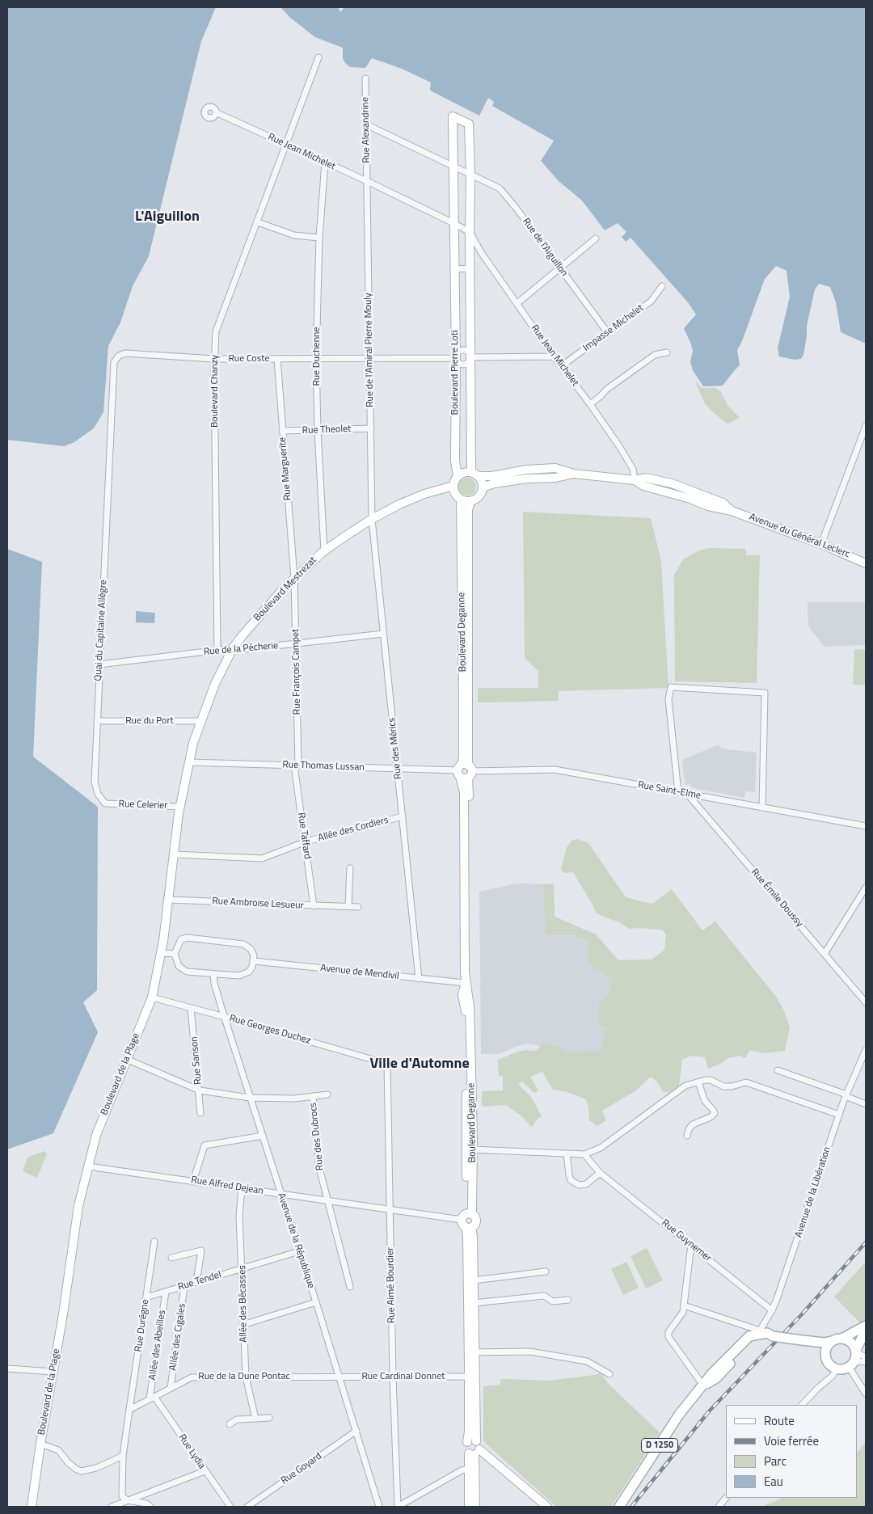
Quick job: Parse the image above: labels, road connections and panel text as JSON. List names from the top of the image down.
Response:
{
  "streets": {
    "main road": ["D 1250"],
    "street": [
      "Rue Alexandrine",
      "Rue Jean Michelet",
      "Rue de l'Aiguillon",
      "Impasse Michelet",
      "Rue de l'Amiral Pierre Mouly",
      "Rue Duchenne",
      "Rue Coste",
      "Boulevard Pierre Loti",
      "Boulevard Chanzy",
      "Rue Theolet",
      "Rue Marguerite",
      "Avenue du Général Leclerc",
      "Boulevard Mestrezat",
      "Quai du Capitaine Allègre",
      "Boulevard Deganne",
      "Rue de la Pécherie",
      "Rue François Campet",
      "Rue du Port",
      "Rue des Mérics",
      "Rue Thomas Lussan",
      "Rue Saint-Elme",
      "Rue Celerier",
      "Allée des Cordiers",
      "Rue Taffard",
      "Rue Émile Doussy",
      "Rue Ambroise Lesueur",
      "Avenue de Mendivil",
      "Rue Georges Duchez",
      "Rue Sanson",
      "Boulevard de la Plage",
      "Rue des Dubrocs",
      "Rue Alfred Dejean",
      "Avenue de la Libération",
      "Avenue de la République",
      "Rue Guynemer",
      "Rue Tendel",
      "Rue Aimé Bourdier",
      "Allée des Bécasses",
      "Rue Durégne",
      "Allée des Cigales",
      "Allée des Abeilles",
      "Rue de la Dune Pontac",
      "Rue Cardinal Donnet",
      "Rue Lydia",
      "Rue Goyard"
    ]
  },
  "crossings": [
    ["Rue Alexandrine", "Rue Jean Michelet"],
    ["Rue Alexandrine", "Rue de l'Amiral Pierre Mouly"],
    ["Rue Jean Michelet", "Impasse Michelet"],
    ["Rue Jean Michelet", "Rue de l'Amiral Pierre Mouly"],
    ["Rue Jean Michelet", "Rue Duchenne"],
    ["Rue Jean Michelet", "Boulevard Pierre Loti"],
    ["Rue Jean Michelet", "Boulevard Chanzy"],
    ["Rue Jean Michelet", "Avenue du Général Leclerc"],
    ["Rue de l'Aiguillon", "Impasse Michelet"],
    ["Rue de l'Aiguillon", "Boulevard Pierre Loti"],
    ["Rue de l'Amiral Pierre Mouly", "Rue Coste"],
    ["Rue de l'Amiral Pierre Mouly", "Rue Theolet"],
    ["Rue de l'Amiral Pierre Mouly", "Boulevard Mestrezat"],
    ["Rue de l'Amiral Pierre Mouly", "Rue des Mérics"],
    ["Rue Duchenne", "Rue Coste"],
    ["Rue Duchenne", "Rue Theolet"],
    ["Rue Duchenne", "Boulevard Mestrezat"],
    ["Rue Coste", "Boulevard Pierre Loti"],
    ["Rue Coste", "Boulevard Chanzy"],
    ["Rue Coste", "Rue Marguerite"],
    ["Rue Coste", "Quai du Capitaine Allègre"],
    ["Boulevard Pierre Loti", "Boulevard Mestrezat"],
    ["Boulevard Pierre Loti", "Boulevard Deganne"],
    ["Boulevard Chanzy", "Rue de la Pécherie"],
    ["Rue Theolet", "Rue Marguerite"],
    ["Rue Marguerite", "Boulevard Mestrezat"],
    ["Rue Marguerite", "Rue François Campet"],
    ["Boulevard Mestrezat", "Boulevard Deganne"],
    ["Boulevard Mestrezat", "Rue de la Pécherie"],
    ["Boulevard Mestrezat", "Rue François Campet"],
    ["Boulevard Mestrezat", "Rue des Mérics"],
    ["Boulevard Mestrezat", "Boulevard de la Plage"],
    ["Quai du Capitaine Allègre", "Rue de la Pécherie"],
    ["Quai du Capitaine Allègre", "Rue du Port"],
    ["Quai du Capitaine Allègre", "Rue Celerier"],
    ["Boulevard Deganne", "Rue Thomas Lussan"],
    ["Boulevard Deganne", "Rue Saint-Elme"],
    ["Boulevard Deganne", "Avenue de Mendivil"],
    ["Boulevard Deganne", "Rue Alfred Dejean"],
    ["Boulevard Deganne", "Rue Cardinal Donnet"],
    ["Rue de la Pécherie", "Rue François Campet"],
    ["Rue de la Pécherie", "Rue des Mérics"],
    ["Rue de la Pécherie", "Boulevard de la Plage"],
    ["Rue François Campet", "Rue Thomas Lussan"],
    ["Rue François Campet", "Rue Taffard"],
    ["Rue du Port", "Boulevard de la Plage"],
    ["Rue des Mérics", "Rue Thomas Lussan"],
    ["Rue des Mérics", "Allée des Cordiers"],
    ["Rue des Mérics", "Avenue de Mendivil"],
    ["Rue Thomas Lussan", "Rue Saint-Elme"],
    ["Rue Thomas Lussan", "Rue Taffard"],
    ["Rue Thomas Lussan", "Boulevard de la Plage"],
    ["Rue Saint-Elme", "Rue Émile Doussy"],
    ["Rue Celerier", "Boulevard de la Plage"],
    ["Allée des Cordiers", "Rue Taffard"],
    ["Allée des Cordiers", "Boulevard de la Plage"],
    ["Rue Taffard", "Rue Ambroise Lesueur"],
    ["Rue Ambroise Lesueur", "Boulevard de la Plage"],
    ["Rue Georges Duchez", "Rue Sanson"],
    ["Rue Georges Duchez", "Boulevard de la Plage"],
    ["Rue Georges Duchez", "Avenue de la République"],
    ["Rue Georges Duchez", "Rue Aimé Bourdier"],
    ["Boulevard de la Plage", "Rue Alfred Dejean"],
    ["Rue des Dubrocs", "Rue Alfred Dejean"],
    ["Rue Alfred Dejean", "Avenue de la République"],
    ["Rue Alfred Dejean", "Rue Aimé Bourdier"],
    ["Rue Alfred Dejean", "Allée des Bécasses"],
    ["Avenue de la Libération", "Rue Guynemer"],
    ["Avenue de la Libération", "D 1250"],
    ["Avenue de la République", "Rue Tendel"],
    ["Avenue de la République", "Rue de la Dune Pontac"],
    ["Avenue de la République", "Rue Cardinal Donnet"],
    ["Avenue de la République", "Rue Goyard"],
    ["Rue Tendel", "Allée des Bécasses"],
    ["Rue Tendel", "Rue Durégne"],
    ["Rue Tendel", "Allée des Cigales"],
    ["Rue Tendel", "Allée des Abeilles"],
    ["Rue Aimé Bourdier", "Rue Cardinal Donnet"],
    ["Allée des Bécasses", "Rue de la Dune Pontac"],
    ["Rue Durégne", "Rue de la Dune Pontac"],
    ["Allée des Cigales", "Rue de la Dune Pontac"],
    ["Allée des Abeilles", "Rue de la Dune Pontac"],
    ["Allée des Abeilles", "Rue Lydia"],
    ["Rue de la Dune Pontac", "Rue Cardinal Donnet"],
    ["Rue de la Dune Pontac", "Rue Lydia"]
  ],
  "districts": ["L'Aiguillon", "Ville d'Automne"],
  "legend": [
    "Route",
    "Voie ferrée",
    "Parc",
    "Eau"
  ]
}
